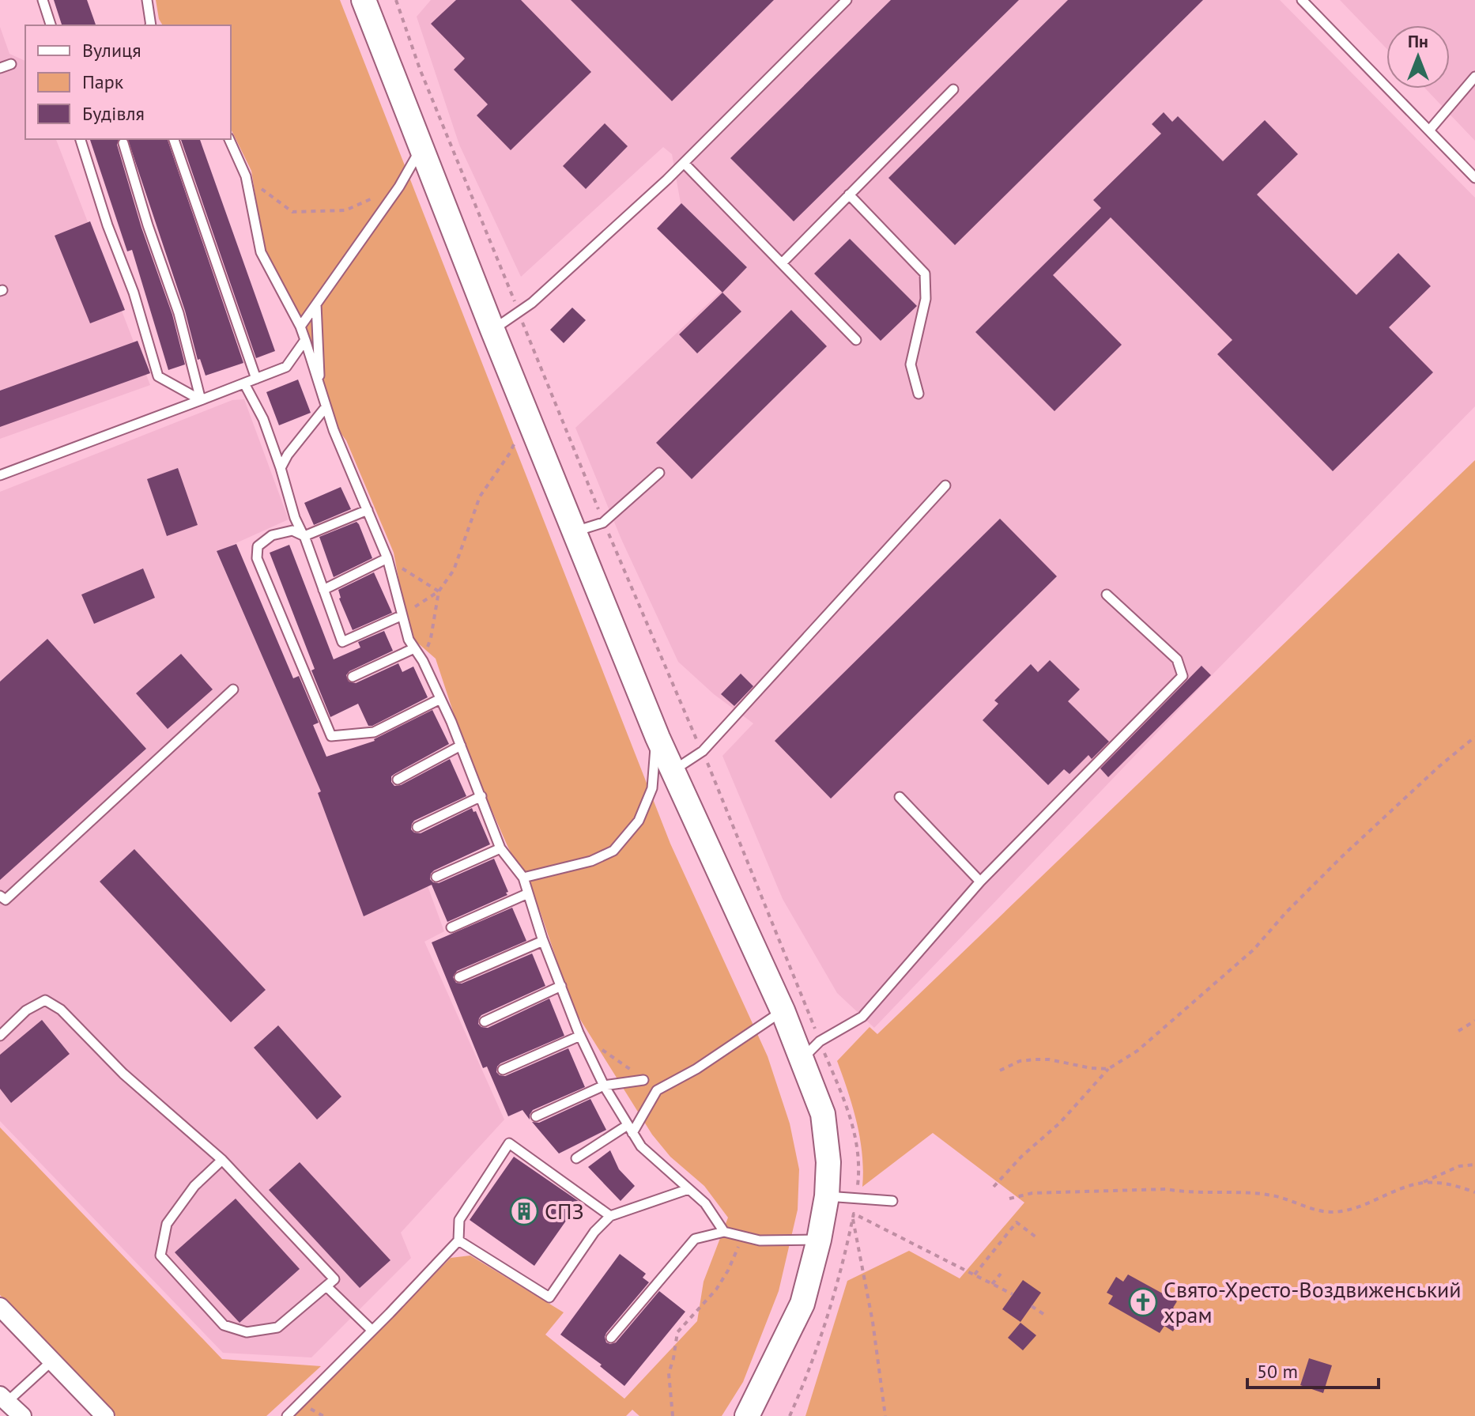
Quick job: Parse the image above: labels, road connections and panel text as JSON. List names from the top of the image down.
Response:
{
  "places": {
    "building": ["СПЗ"],
    "church": ["Свято-Хресто-Воздвиженський храм"]
  },
  "legend": ["Вулиця", "Парк", "Будівля"],
  "scale_bar": "50 m",
  "north": "top"
}
